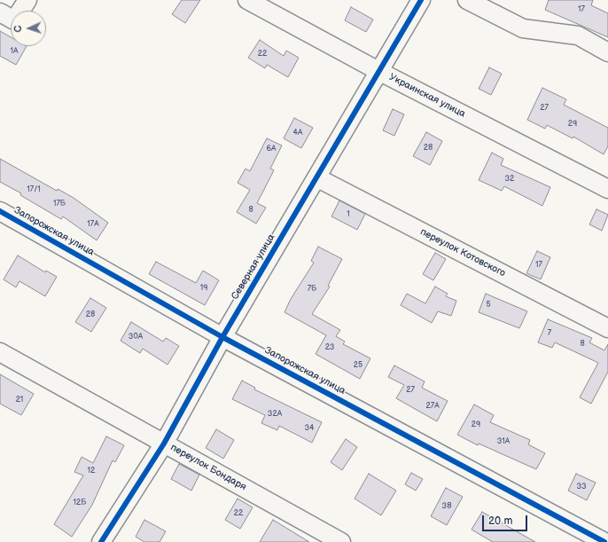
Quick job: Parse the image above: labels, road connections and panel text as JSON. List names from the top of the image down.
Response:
{
  "streets": {
    "street": [
      "Украинская улица",
      "Запорожская улица",
      "переулок Котовского",
      "Северная улица",
      "переулок Бондаря"
    ]
  },
  "crossings": [
    ["Украинская улица", "Северная улица"],
    ["Запорожская улица", "Северная улица"],
    ["переулок Котовского", "Северная улица"],
    ["Северная улица", "переулок Бондаря"]
  ],
  "house_numbers": [
    "17",
    "1А",
    "22",
    "27",
    "29",
    "4А",
    "28",
    "6А",
    "32",
    "17/1",
    "17Б",
    "8",
    "1",
    "17А",
    "17",
    "19",
    "7Б",
    "5",
    "28",
    "7",
    "30А",
    "8",
    "23",
    "25",
    "27",
    "21",
    "27А",
    "32А",
    "29",
    "34",
    "31А",
    "12",
    "33",
    "12Б",
    "38",
    "22"
  ],
  "scale_bar": "20 m",
  "north": "left"
}
